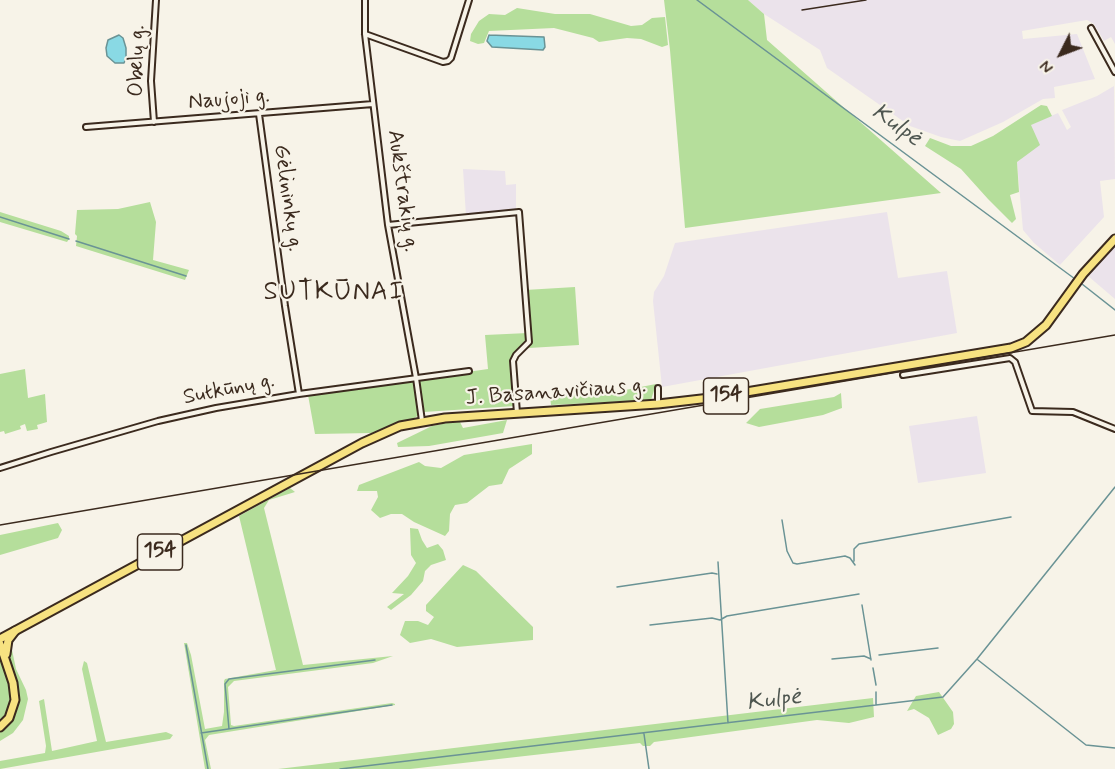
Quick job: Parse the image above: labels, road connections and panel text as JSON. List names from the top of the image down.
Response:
{
  "streets": {
    "main road": ["J. Basanavičiaus g.", "154"],
    "street": [
      "Obelų g.",
      "Naujoji g.",
      "Aukštrakių g.",
      "Gėlininkų g.",
      "Sutkūnų g."
    ]
  },
  "crossings": [
    ["Obelų g.", "Naujoji g."],
    ["Naujoji g.", "Aukštrakių g."],
    ["Naujoji g.", "Gėlininkų g."],
    ["Aukštrakių g.", "Sutkūnų g."],
    ["Aukštrakių g.", "J. Basanavičiaus g."],
    ["Gėlininkų g.", "Sutkūnų g."]
  ],
  "districts": ["SUTKŪNAI"],
  "water": ["Kulpė"],
  "north": "bottom left"
}
